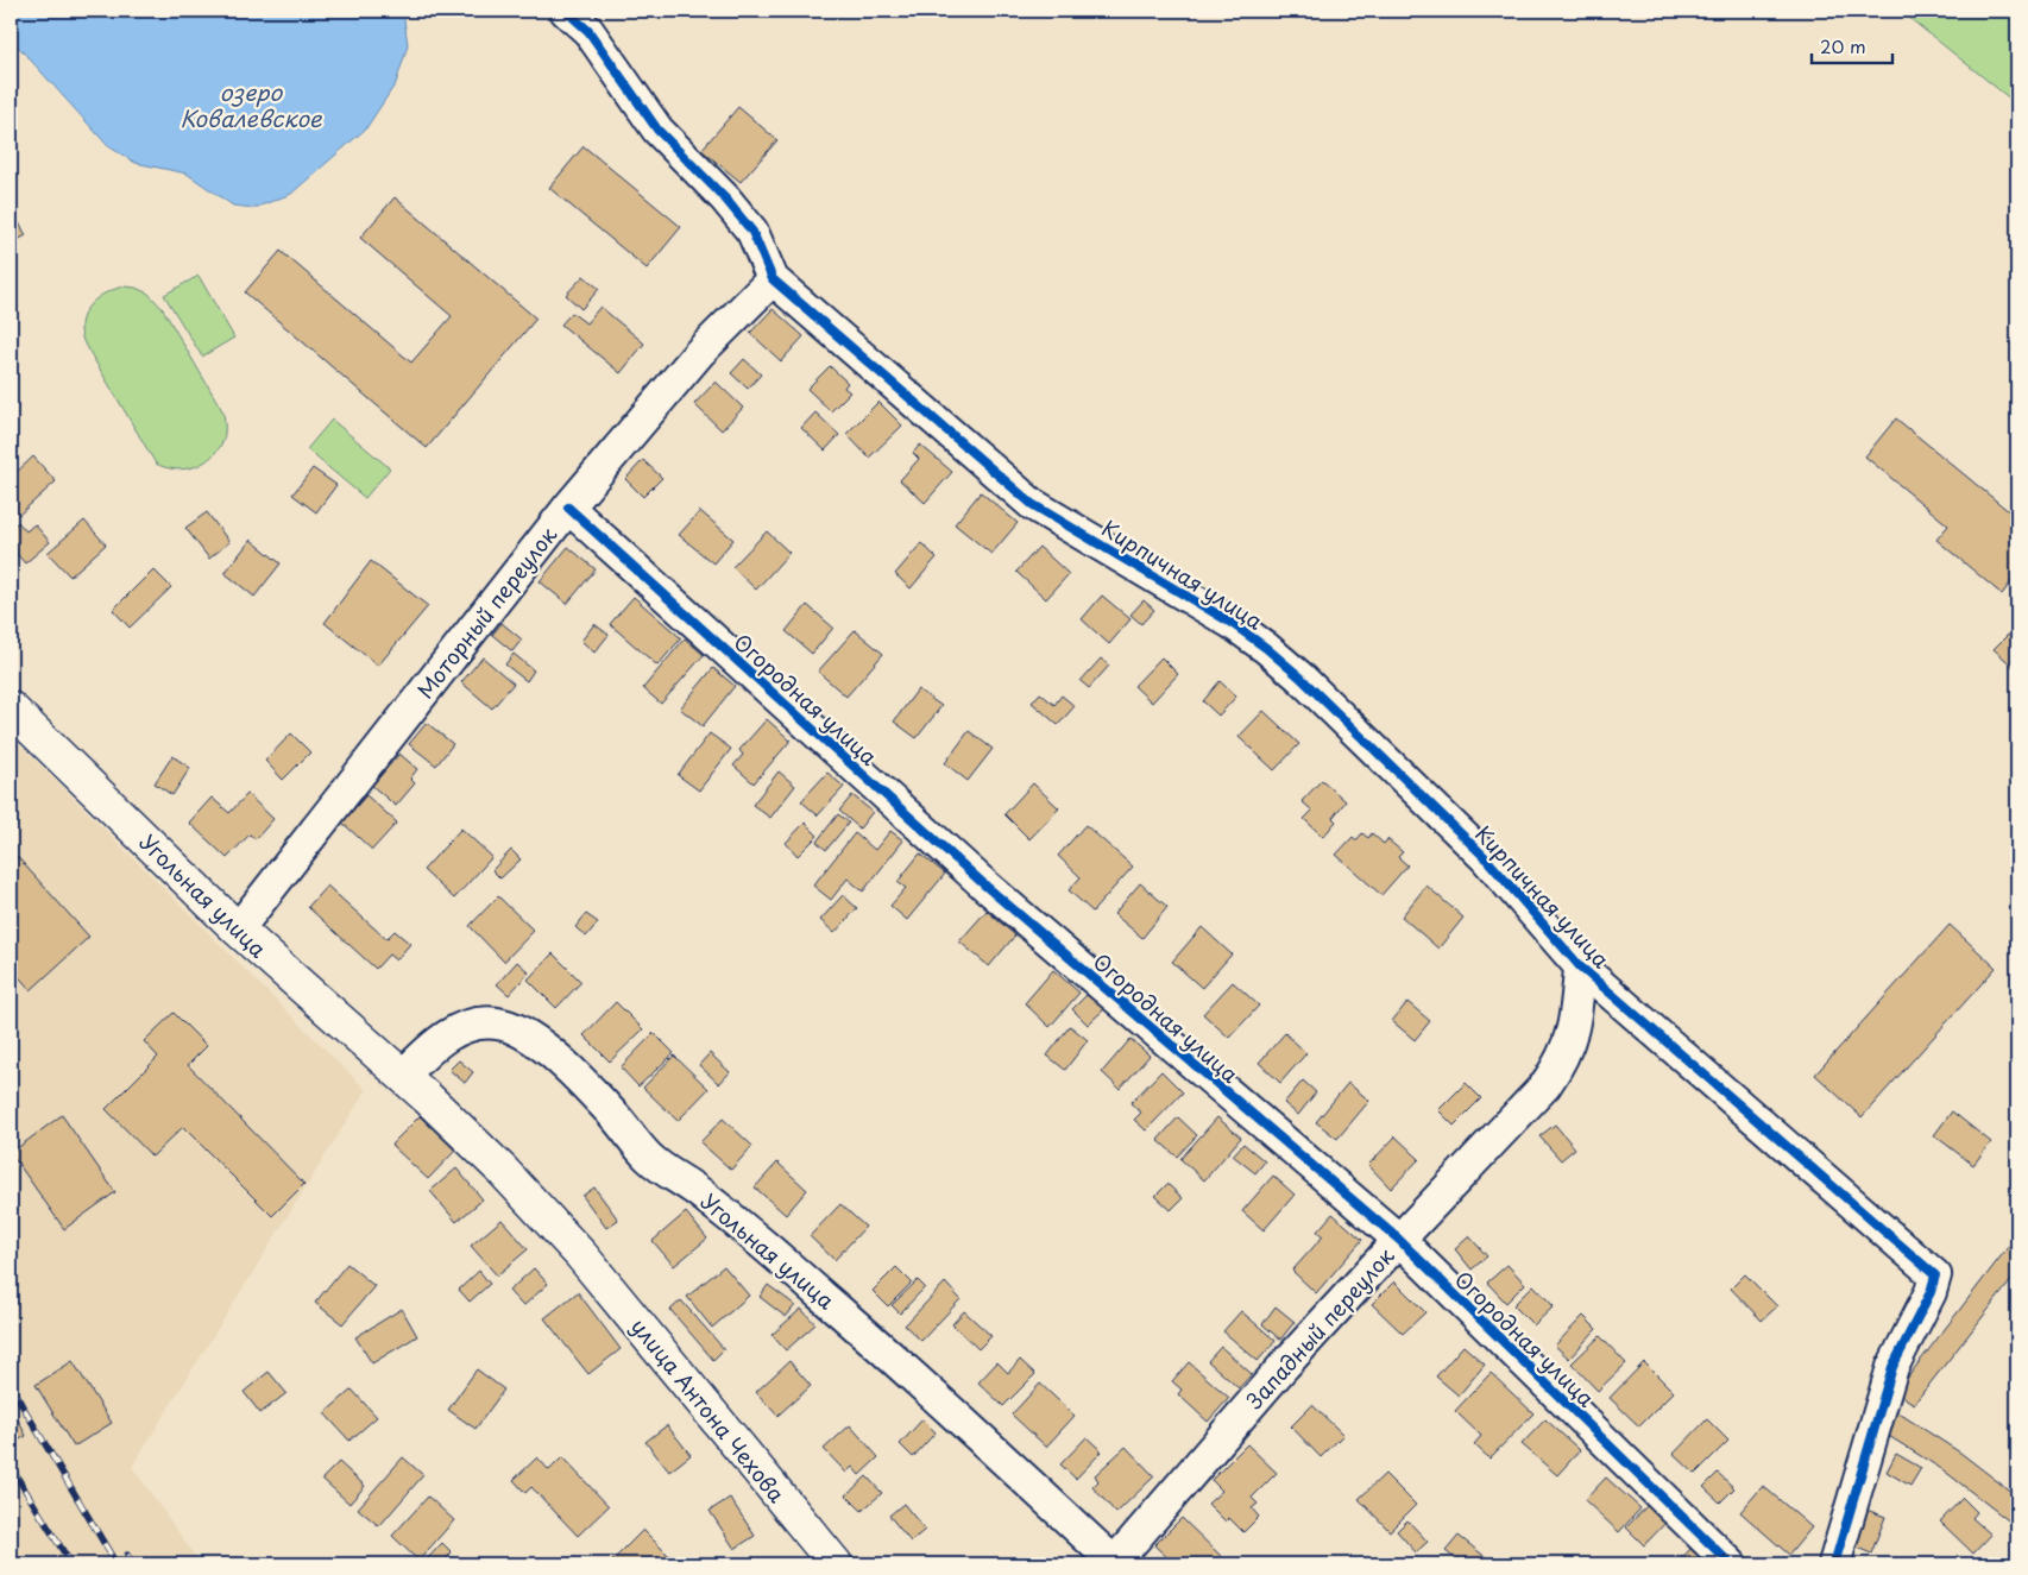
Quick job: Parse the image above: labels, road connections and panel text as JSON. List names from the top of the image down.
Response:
{
  "streets": {
    "street": [
      "Кирпичная улица",
      "Моторный переулок",
      "Огородная улица",
      "Угольная улица",
      "Западный переулок",
      "улица Антона Чехова"
    ]
  },
  "crossings": [
    ["Кирпичная улица", "Моторный переулок"],
    ["Кирпичная улица", "Западный переулок"],
    ["Моторный переулок", "Огородная улица"],
    ["Моторный переулок", "Угольная улица"],
    ["Огородная улица", "Западный переулок"],
    ["Угольная улица", "Западный переулок"],
    ["Угольная улица", "улица Антона Чехова"]
  ],
  "water": ["озеро Ковалевское"],
  "scale_bar": "20 m"
}
